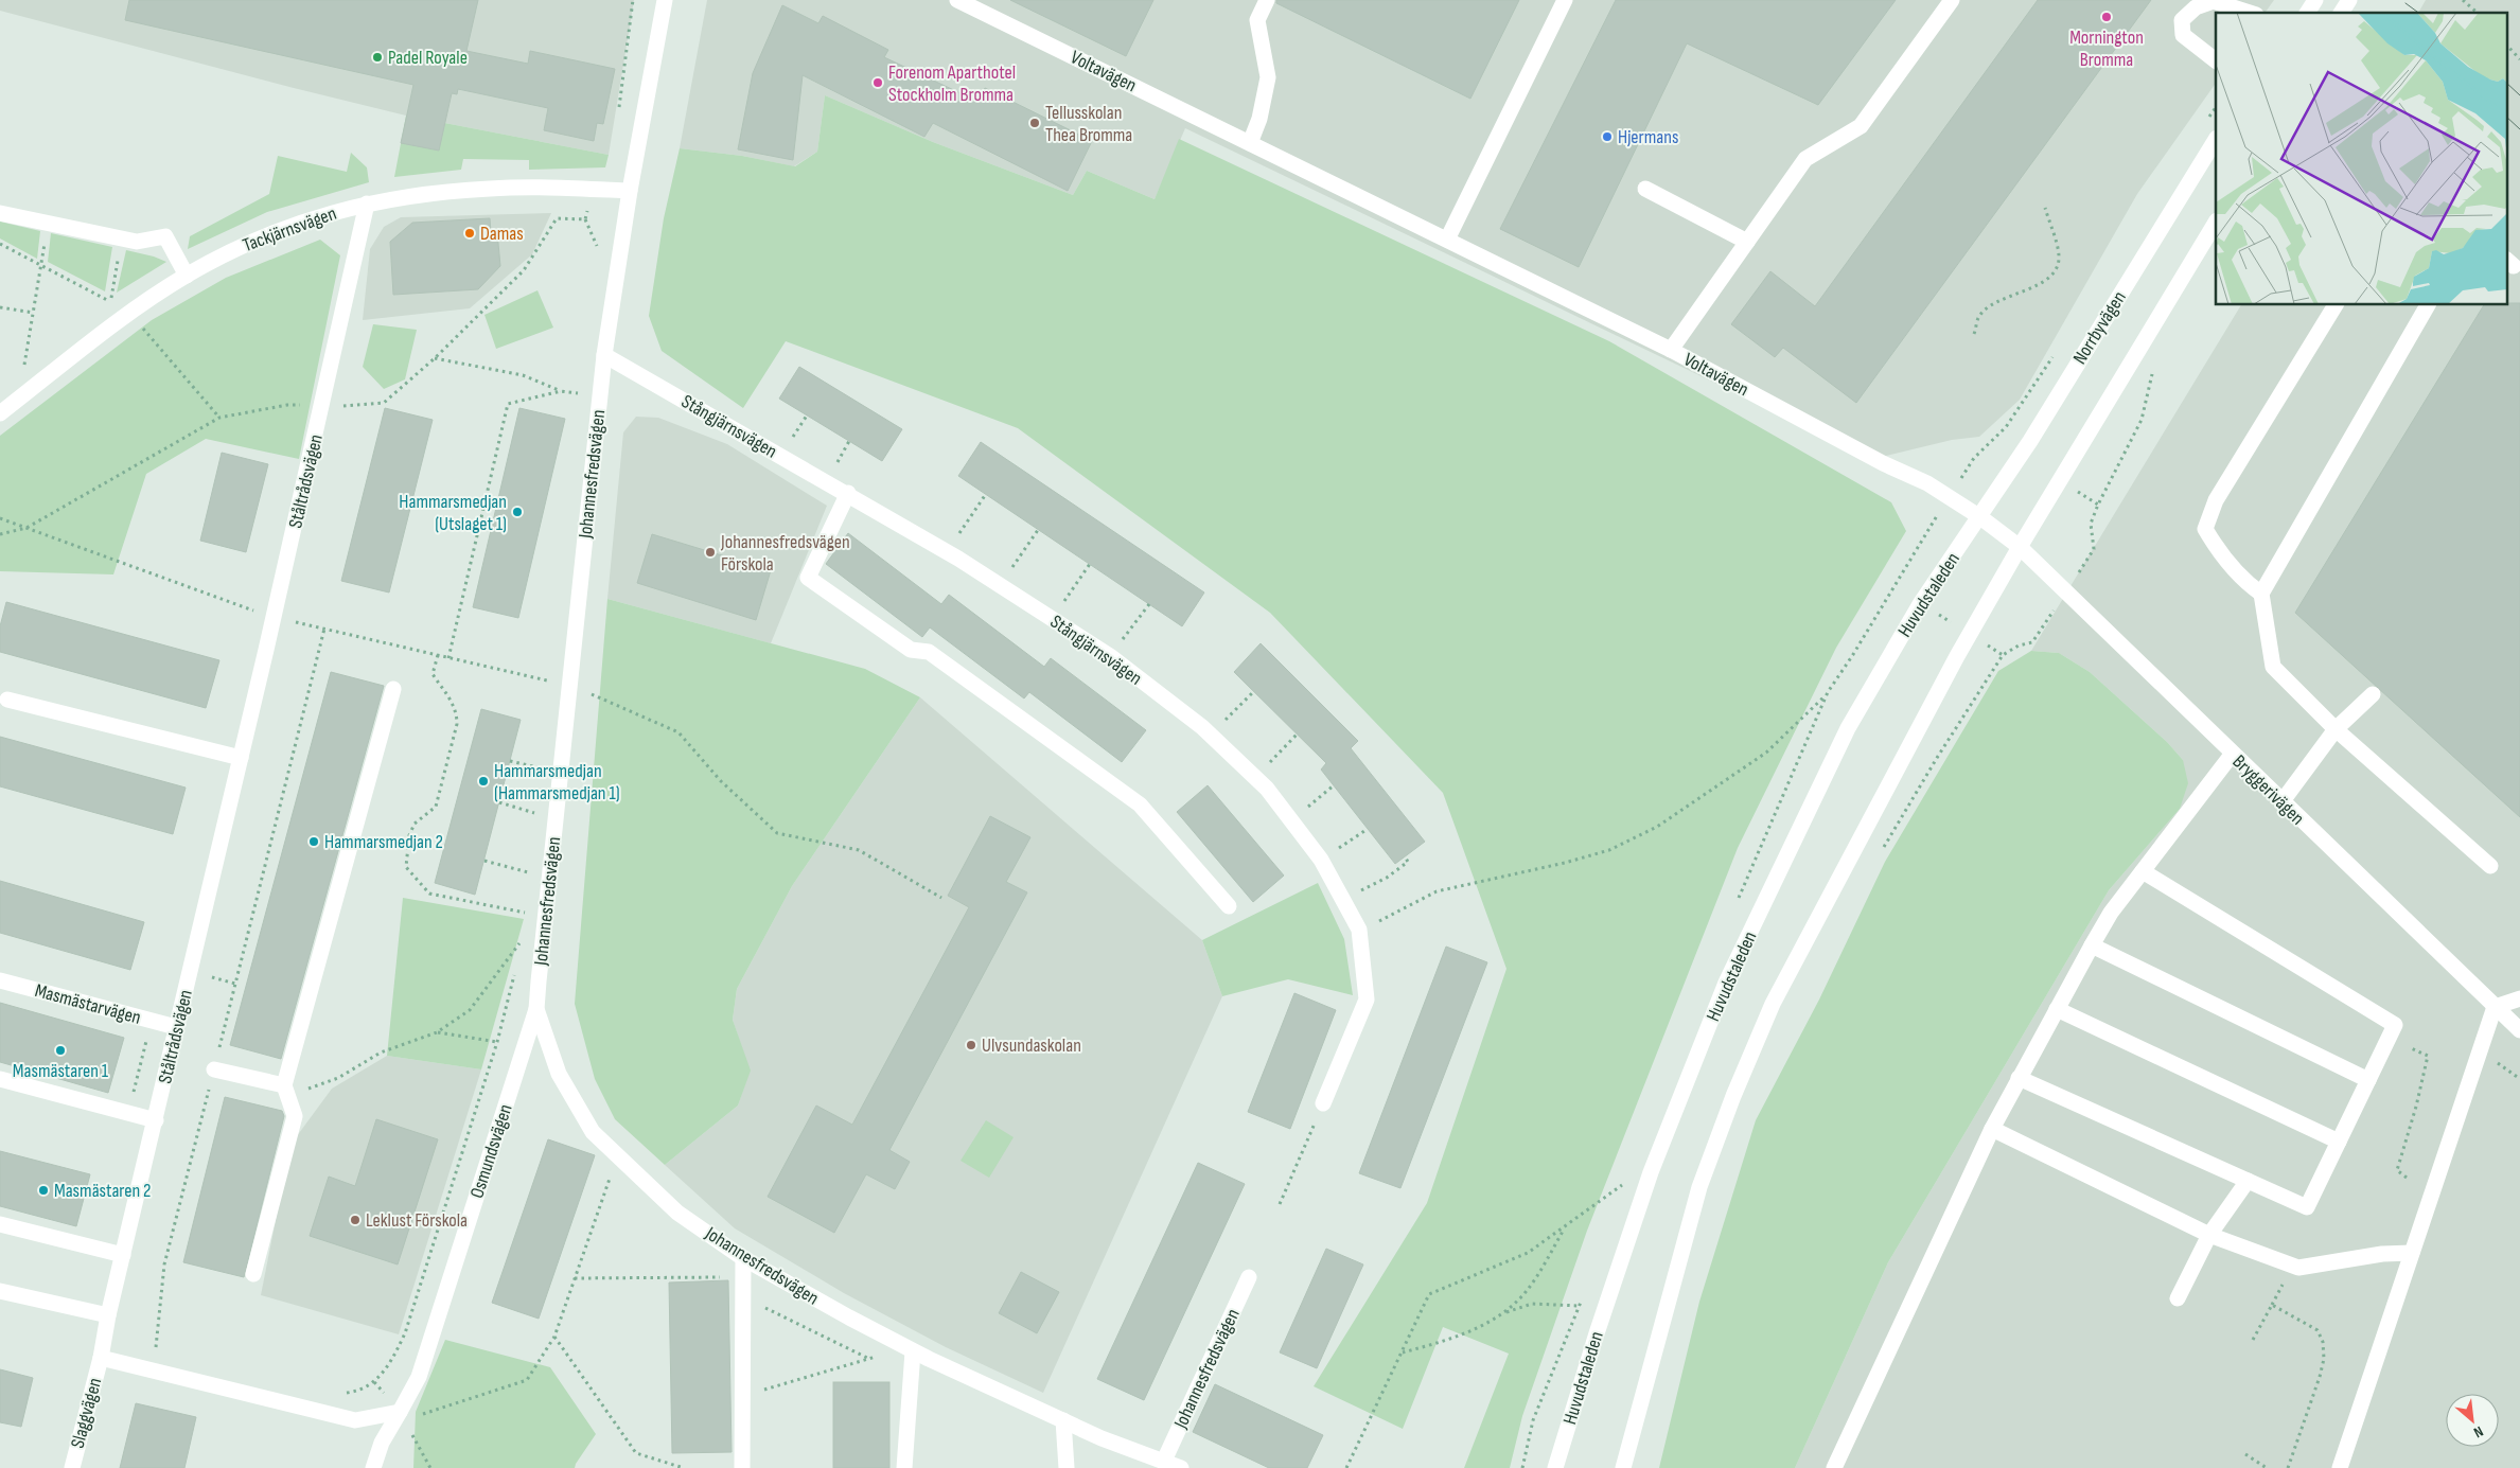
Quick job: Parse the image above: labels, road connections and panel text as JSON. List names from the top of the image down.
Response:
{
  "streets": {
    "street": [
      "Voltavägen",
      "Tackjärnsvägen",
      "Norrbyvägen",
      "Stångjärnsvägen",
      "Johannesfredsvägen",
      "Ståltrådsvägen",
      "Huvudstaleden",
      "Bryggerivägen",
      "Masmästarvägen",
      "Osmundsvägen",
      "Slaggvägen"
    ]
  },
  "crossings": [
    ["Voltavägen", "Norrbyvägen"],
    ["Voltavägen", "Huvudstaleden"],
    ["Voltavägen", "Bryggerivägen"],
    ["Tackjärnsvägen", "Johannesfredsvägen"],
    ["Tackjärnsvägen", "Ståltrådsvägen"],
    ["Norrbyvägen", "Huvudstaleden"],
    ["Stångjärnsvägen", "Johannesfredsvägen"],
    ["Johannesfredsvägen", "Osmundsvägen"],
    ["Ståltrådsvägen", "Masmästarvägen"],
    ["Ståltrådsvägen", "Slaggvägen"]
  ],
  "places": [
    "Mornington Bromma",
    "Padel Royale",
    "Forenom Aparthotel Stockholm Bromma",
    "Tellusskolan Thea Bromma",
    "Hjermans",
    "Damas",
    "Hammarsmedjan (Utslaget 1)",
    "Johannesfredsvägen Förskola",
    "Hammarsmedjan (Hammarsmedjan 1)",
    "Hammarsmedjan 2",
    "Ulvsundaskolan",
    "Masmästaren 1",
    "Masmästaren 2",
    "Leklust Förskola"
  ],
  "north": "bottom right"
}
